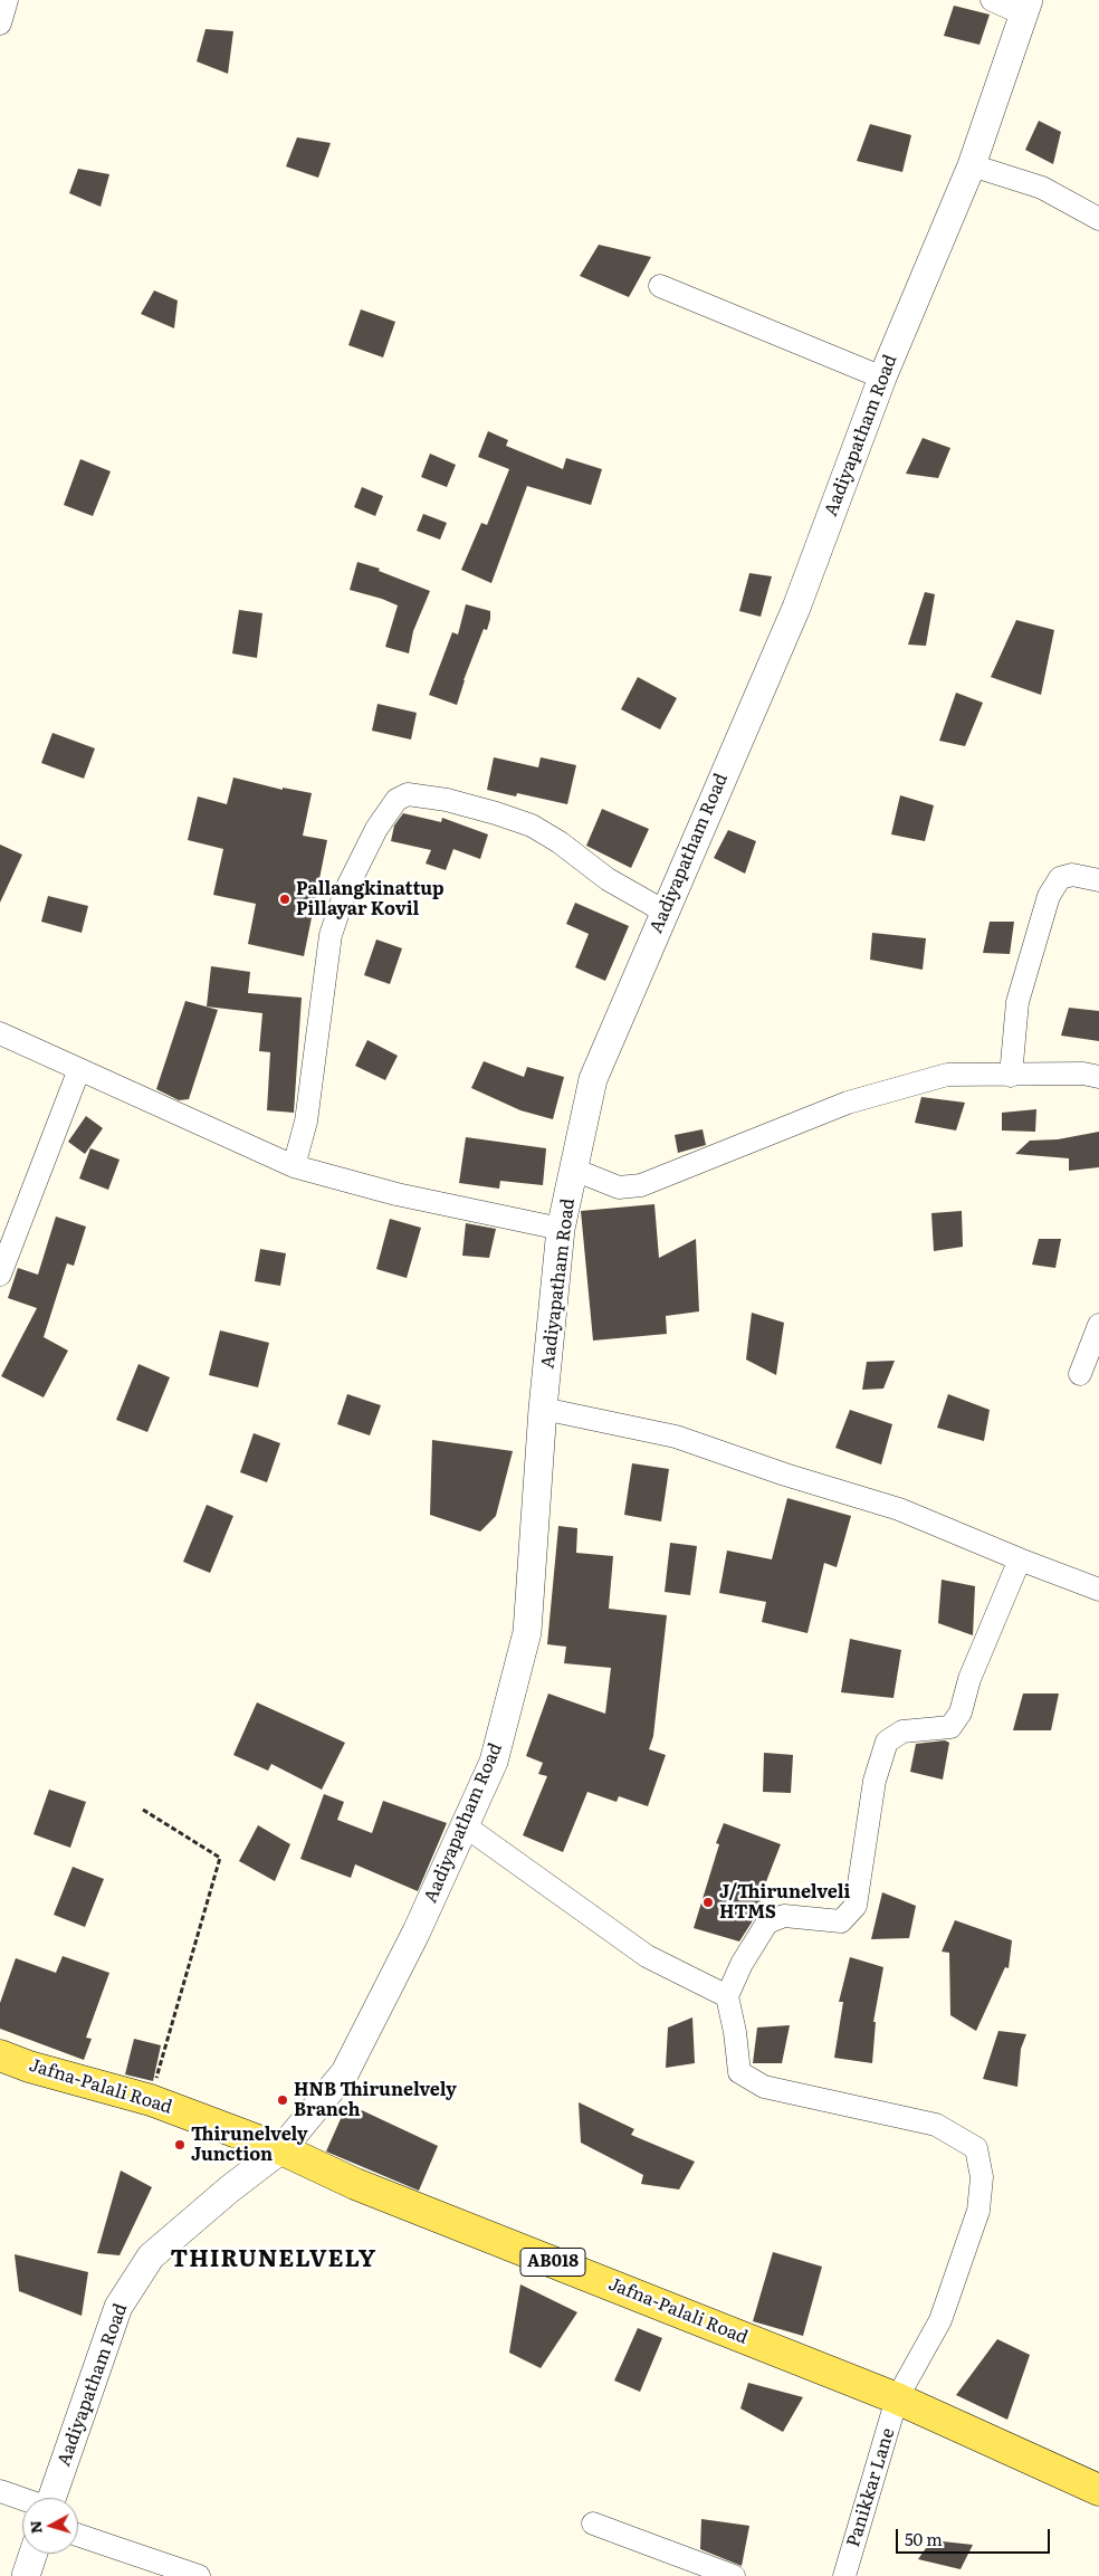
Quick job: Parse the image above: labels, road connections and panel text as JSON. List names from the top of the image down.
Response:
{
  "streets": {
    "main road": ["Jafna-Palali Road", "AB018"],
    "street": ["Aadiyapatham Road", "Panikkar Lane"]
  },
  "crossings": [
    ["Aadiyapatham Road", "Jafna-Palali Road"],
    ["Jafna-Palali Road", "Panikkar Lane"]
  ],
  "districts": ["THIRUNELVELY"],
  "places": [
    "Pallangkinattup Pillayar Kovil",
    "J/Thirunelveli HTMS",
    "HNB Thirunelvely Branch",
    "Thirunelvely Junction"
  ],
  "scale_bar": "50 m",
  "north": "left"
}
